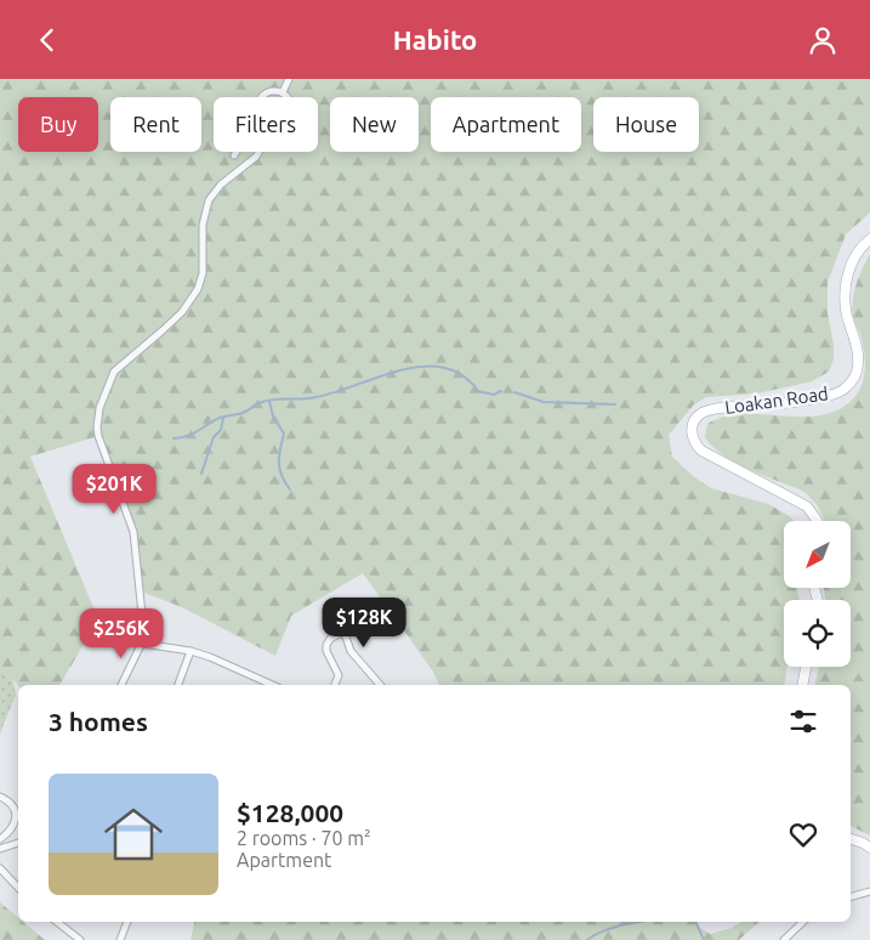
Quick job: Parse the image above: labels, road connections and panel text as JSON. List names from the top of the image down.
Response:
{
  "streets": {
    "main road": ["Loakan Road"]
  },
  "north": "bottom left",
  "page": {
    "header": "Habito",
    "chip": [
      "Buy",
      "Rent",
      "Filters",
      "New",
      "Apartment",
      "House"
    ],
    "price": ["$201K", "$128K", "$256K"],
    "heading": "3 homes",
    "list": [
      {
        "name": "$128,000",
        "note": "2 rooms · 70 m² · Apartment"
      }
    ]
  }
}
